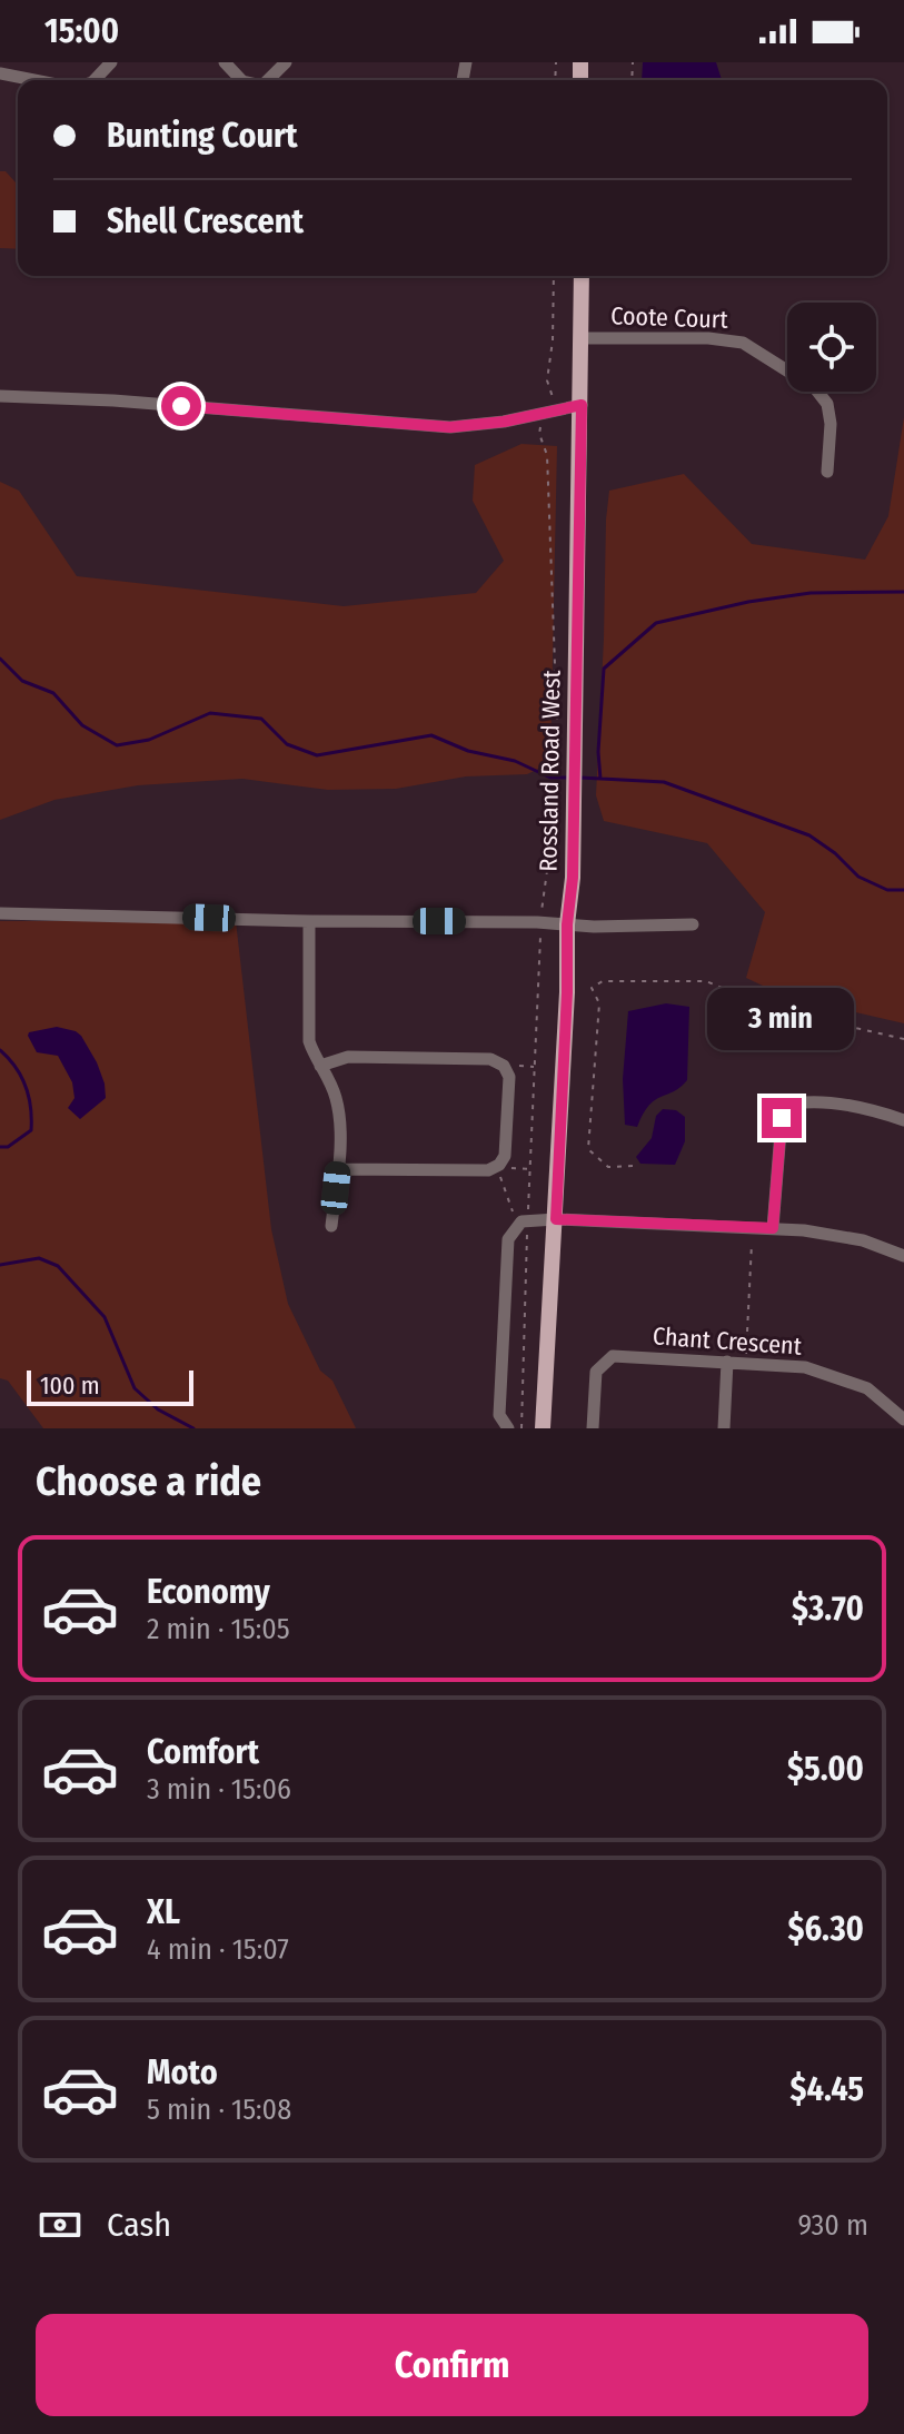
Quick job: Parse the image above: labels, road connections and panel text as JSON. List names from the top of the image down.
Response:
{
  "streets": {
    "main road": ["Rossland Road West"],
    "street": ["Coote Court", "Chant Crescent"]
  },
  "crossings": [
    ["Coote Court", "Rossland Road West"]
  ],
  "scale_bar": "100 m",
  "page": {
    "status": "15:00",
    "banner": ["Bunting Court", "Shell Crescent"],
    "bubble": "3 min",
    "scale": "100 m",
    "heading": "Choose a ride",
    "list": [
      {
        "name": "Economy",
        "note": "2 min · 15:05",
        "value": "$3.70"
      },
      {
        "name": "Comfort",
        "note": "3 min · 15:06",
        "value": "$5.00"
      },
      {
        "name": "XL",
        "note": "4 min · 15:07",
        "value": "$6.30"
      },
      {
        "name": "Moto",
        "note": "5 min · 15:08",
        "value": "$4.45"
      }
    ],
    "pay": ["Cash", "930 m"],
    "buttons": "Confirm"
  }
}
